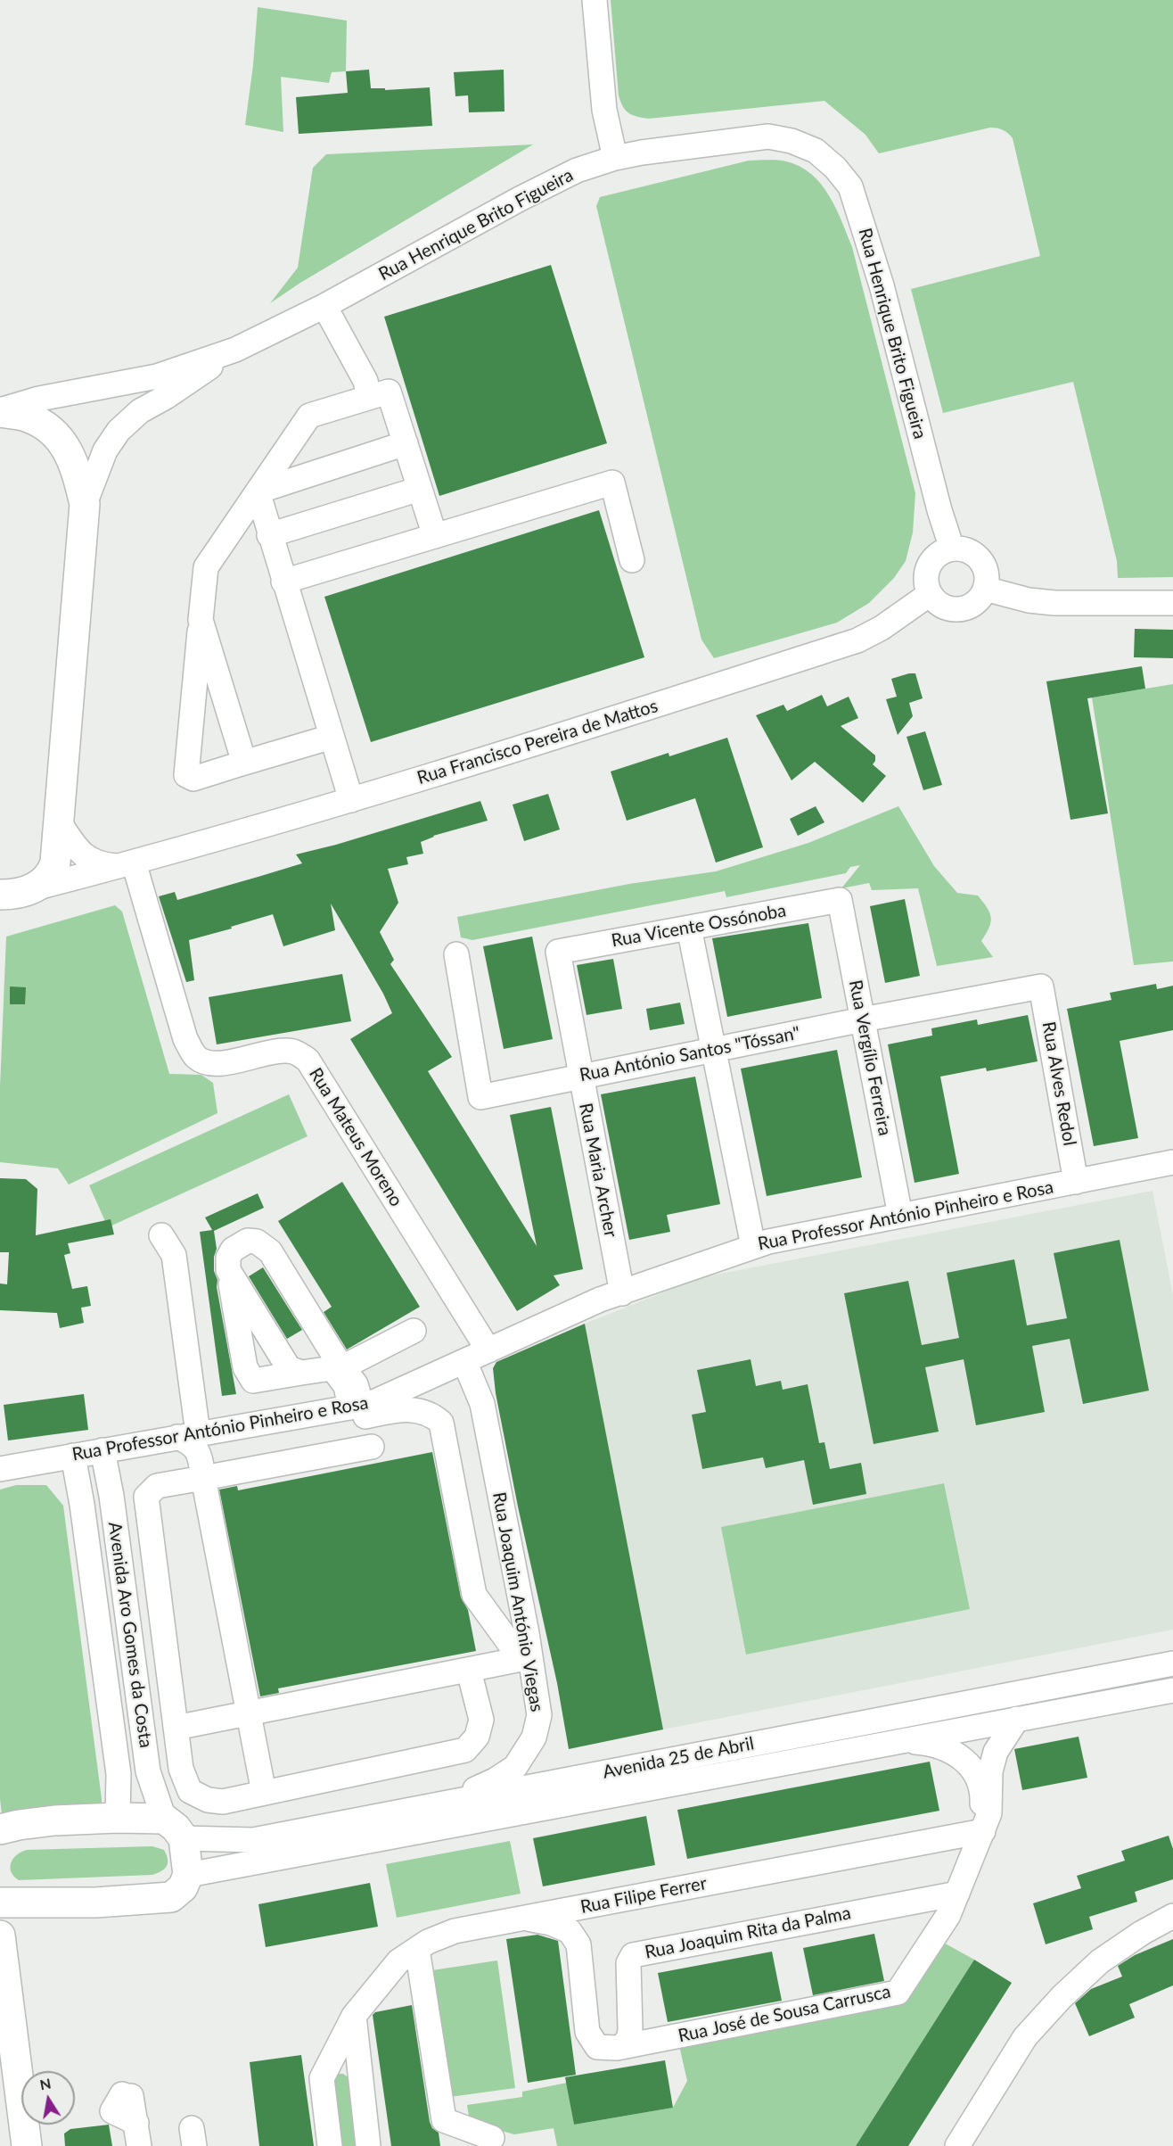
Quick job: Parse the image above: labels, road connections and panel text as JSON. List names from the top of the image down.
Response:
{
  "streets": {
    "street": [
      "Rua Henrique Brito Figueira",
      "Rua Francisco Pereira de Mattos",
      "Rua Vicente Ossónoba",
      "Rua António Santos \"Tóssan\"",
      "Rua Vergílio Ferreira",
      "Rua Alves Redol",
      "Rua Mateus Moreno",
      "Rua Maria Archer",
      "Rua Professor António Pinheiro e Rosa",
      "Rua Joaquim António Viegas",
      "Avenida Aro Gomes da Costa",
      "Avenida 25 de Abril",
      "Rua Filipe Ferrer",
      "Rua Joaquim Rita da Palma",
      "Rua José de Sousa Carrusca"
    ]
  },
  "crossings": [
    ["Rua Henrique Brito Figueira", "Rua Francisco Pereira de Mattos"],
    ["Rua Francisco Pereira de Mattos", "Rua Mateus Moreno"],
    ["Rua Vicente Ossónoba", "Rua Vergílio Ferreira"],
    ["Rua Vicente Ossónoba", "Rua Maria Archer"],
    ["Rua António Santos \"Tóssan\"", "Rua Vergílio Ferreira"],
    ["Rua António Santos \"Tóssan\"", "Rua Alves Redol"],
    ["Rua António Santos \"Tóssan\"", "Rua Maria Archer"],
    ["Rua Vergílio Ferreira", "Rua Professor António Pinheiro e Rosa"],
    ["Rua Alves Redol", "Rua Professor António Pinheiro e Rosa"],
    ["Rua Mateus Moreno", "Rua Professor António Pinheiro e Rosa"],
    ["Rua Maria Archer", "Rua Professor António Pinheiro e Rosa"],
    ["Rua Professor António Pinheiro e Rosa", "Rua Joaquim António Viegas"],
    ["Rua Professor António Pinheiro e Rosa", "Avenida Aro Gomes da Costa"],
    ["Rua Joaquim António Viegas", "Avenida 25 de Abril"],
    ["Avenida Aro Gomes da Costa", "Avenida 25 de Abril"],
    ["Rua Filipe Ferrer", "Rua José de Sousa Carrusca"],
    ["Rua Joaquim Rita da Palma", "Rua José de Sousa Carrusca"]
  ],
  "north": "top"
}
